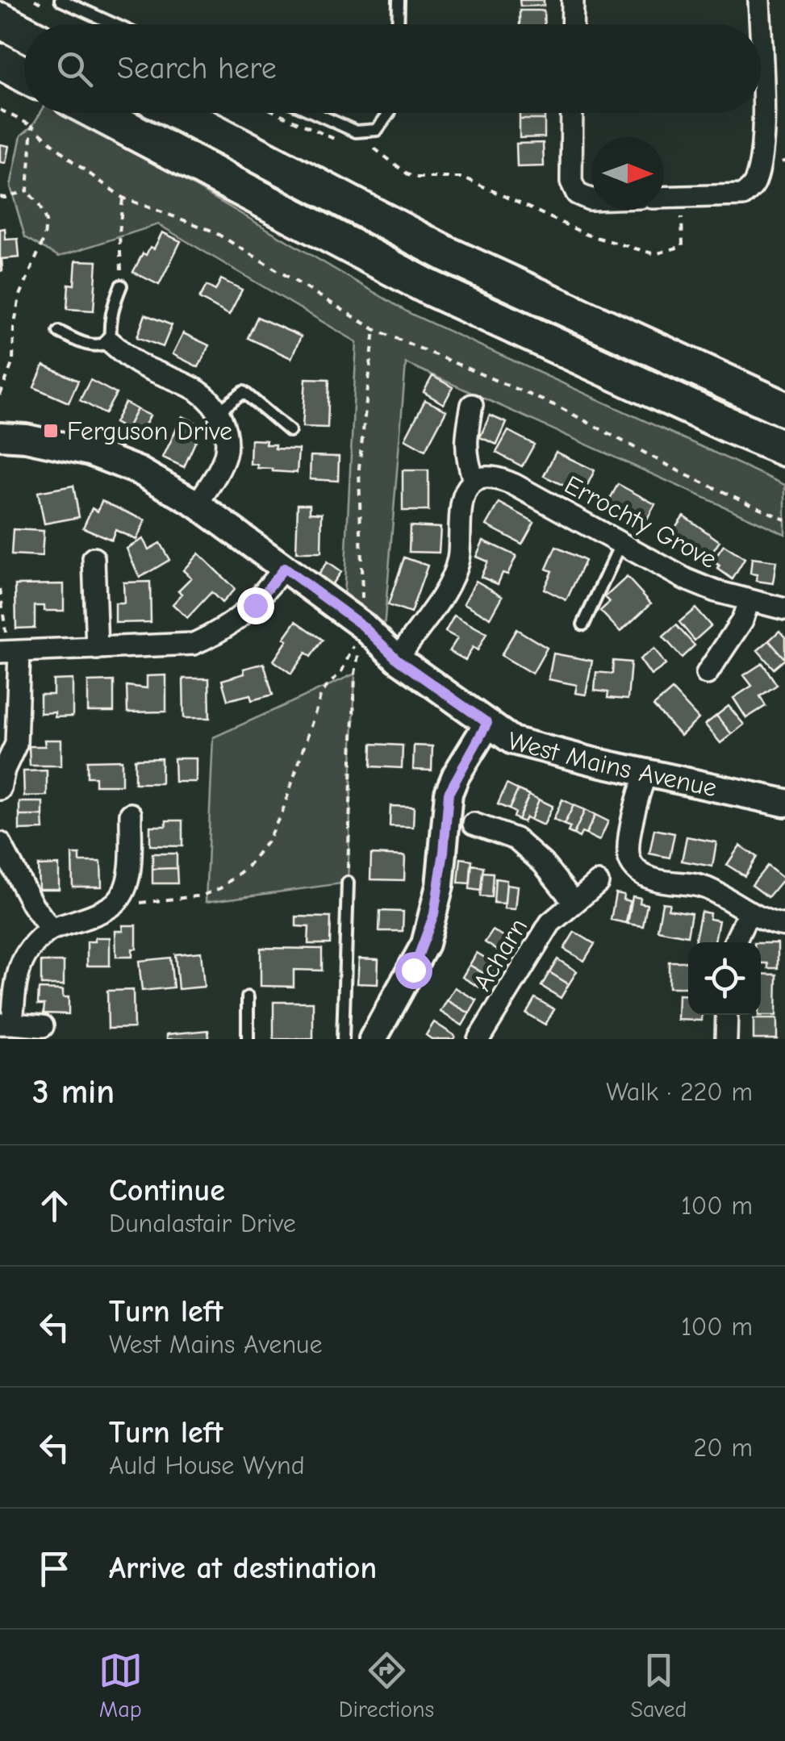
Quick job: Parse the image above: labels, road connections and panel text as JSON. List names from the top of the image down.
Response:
{
  "streets": {
    "street": ["Errochty Grove", "West Mains Avenue", "Acharn"]
  },
  "places": {
    "transit": ["Ferguson Drive"]
  },
  "north": "right",
  "page": {
    "search": "Search here",
    "heading": ["3 min", "Walk · 220 m"],
    "list": [
      ["Continue", "Dunalastair Drive", "100 m"],
      ["Turn left", "West Mains Avenue", "100 m"],
      ["Turn left", "Auld House Wynd", "20 m"],
      "Arrive at destination"
    ],
    "nav": ["Map", "Directions", "Saved"]
  }
}
